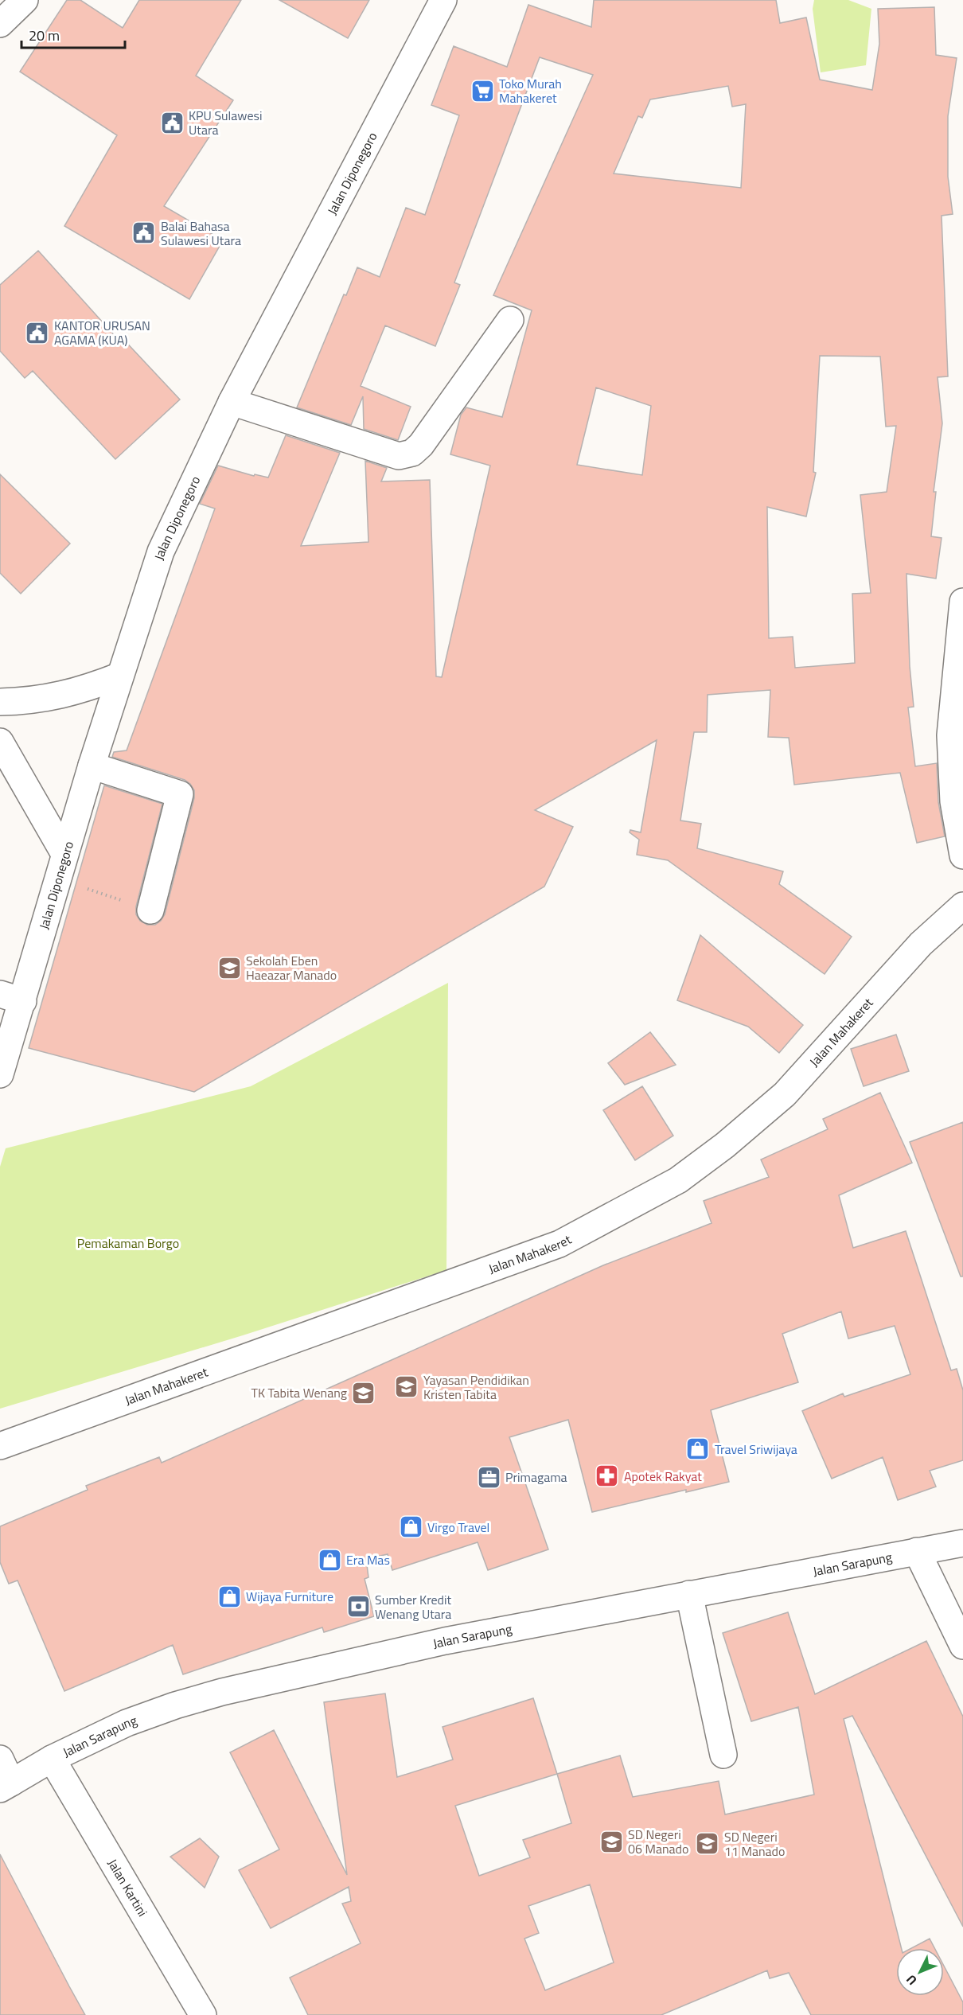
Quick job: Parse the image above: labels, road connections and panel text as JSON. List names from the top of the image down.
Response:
{
  "streets": {
    "street": [
      "Jalan Diponegoro",
      "Jalan Mahakeret",
      "Jalan Sarapung",
      "Jalan Kartini"
    ]
  },
  "crossings": [
    ["Jalan Sarapung", "Jalan Kartini"]
  ],
  "parks": ["Pemakaman Borgo"],
  "places": {
    "supermarket": ["Toko Murah Mahakeret"],
    "public building": ["KPU Sulawesi Utara", "Balai Bahasa Sulawesi Utara", "KANTOR URUSAN AGAMA (KUA)"],
    "school or university": [
      "Sekolah Eben Haeazar Manado",
      "Yayasan Pendidikan Kristen Tabita",
      "TK Tabita Wenang",
      "SD Negeri 06 Manado",
      "SD Negeri 11 Manado"
    ],
    "shop": [
      "Travel Sriwijaya",
      "Virgo Travel",
      "Era Mas",
      "Wijaya Furniture"
    ],
    "pharmacy": ["Apotek Rakyat"],
    "office": ["Primagama"],
    "bank": ["Sumber Kredit Wenang Utara"]
  },
  "scale_bar": "20 m",
  "north": "bottom left"
}
